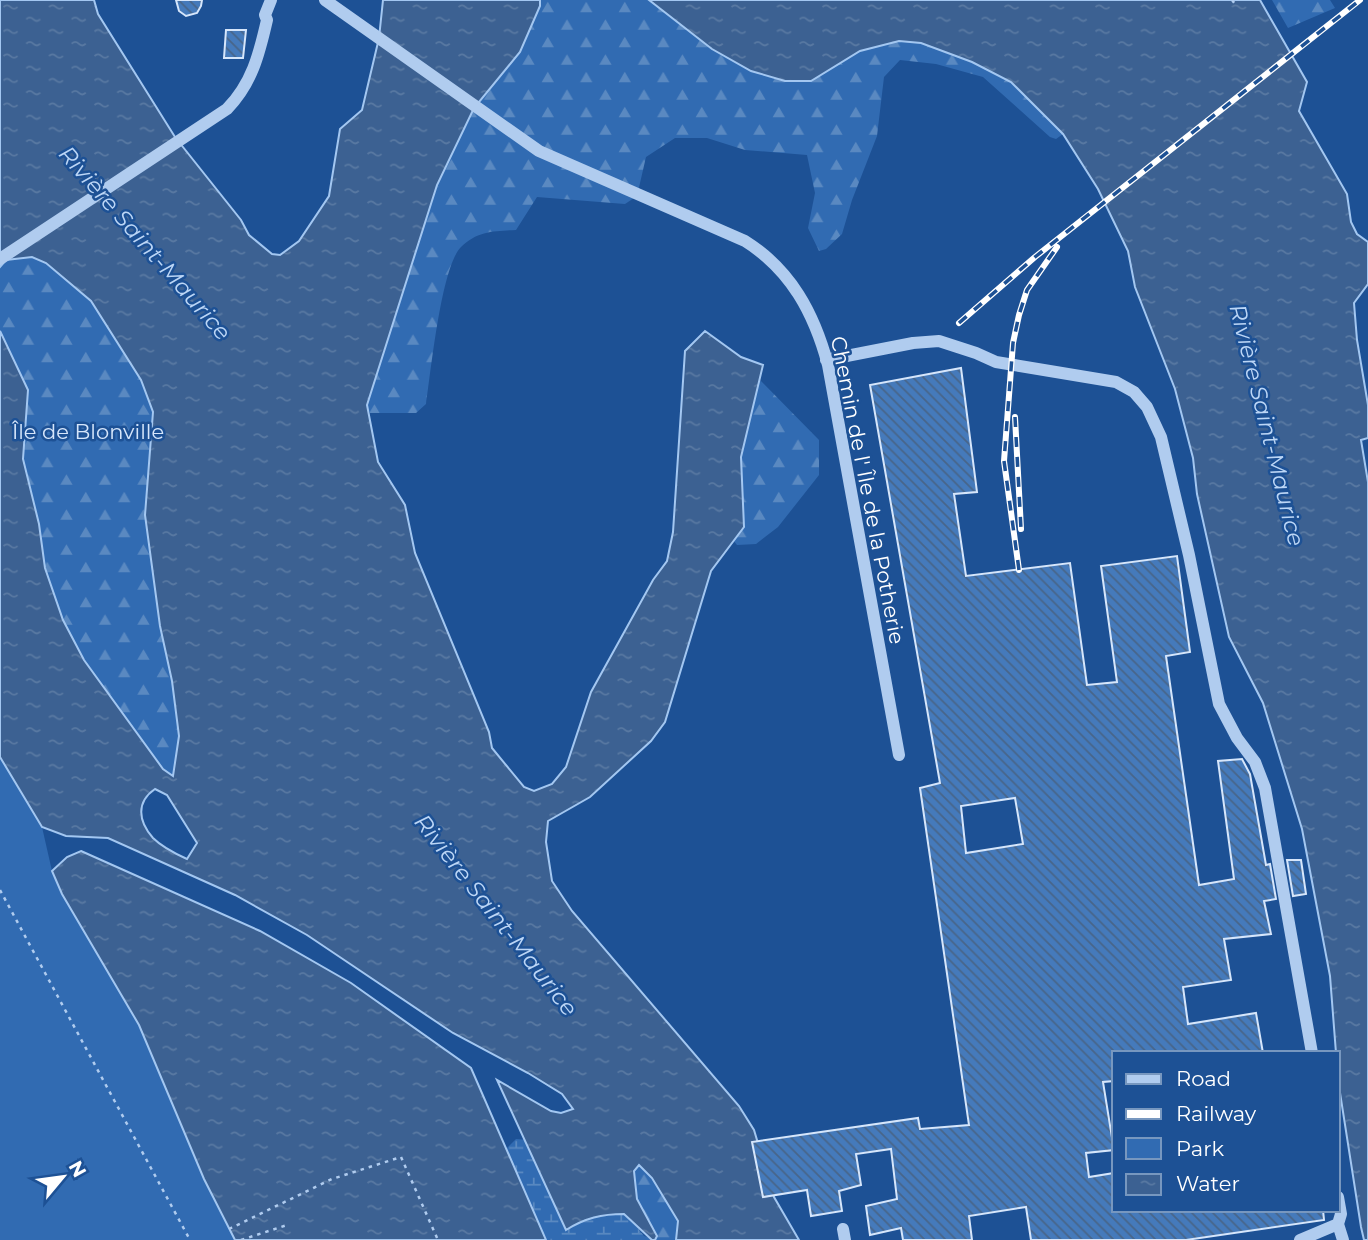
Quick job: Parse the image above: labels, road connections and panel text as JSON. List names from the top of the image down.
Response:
{
  "streets": {
    "street": ["Chemin de l' Île de la Potherie"]
  },
  "water": ["Rivière Saint-Maurice"],
  "parks": ["Île de Blonville"],
  "legend": [
    "Road",
    "Railway",
    "Park",
    "Water"
  ],
  "north": "top right"
}
